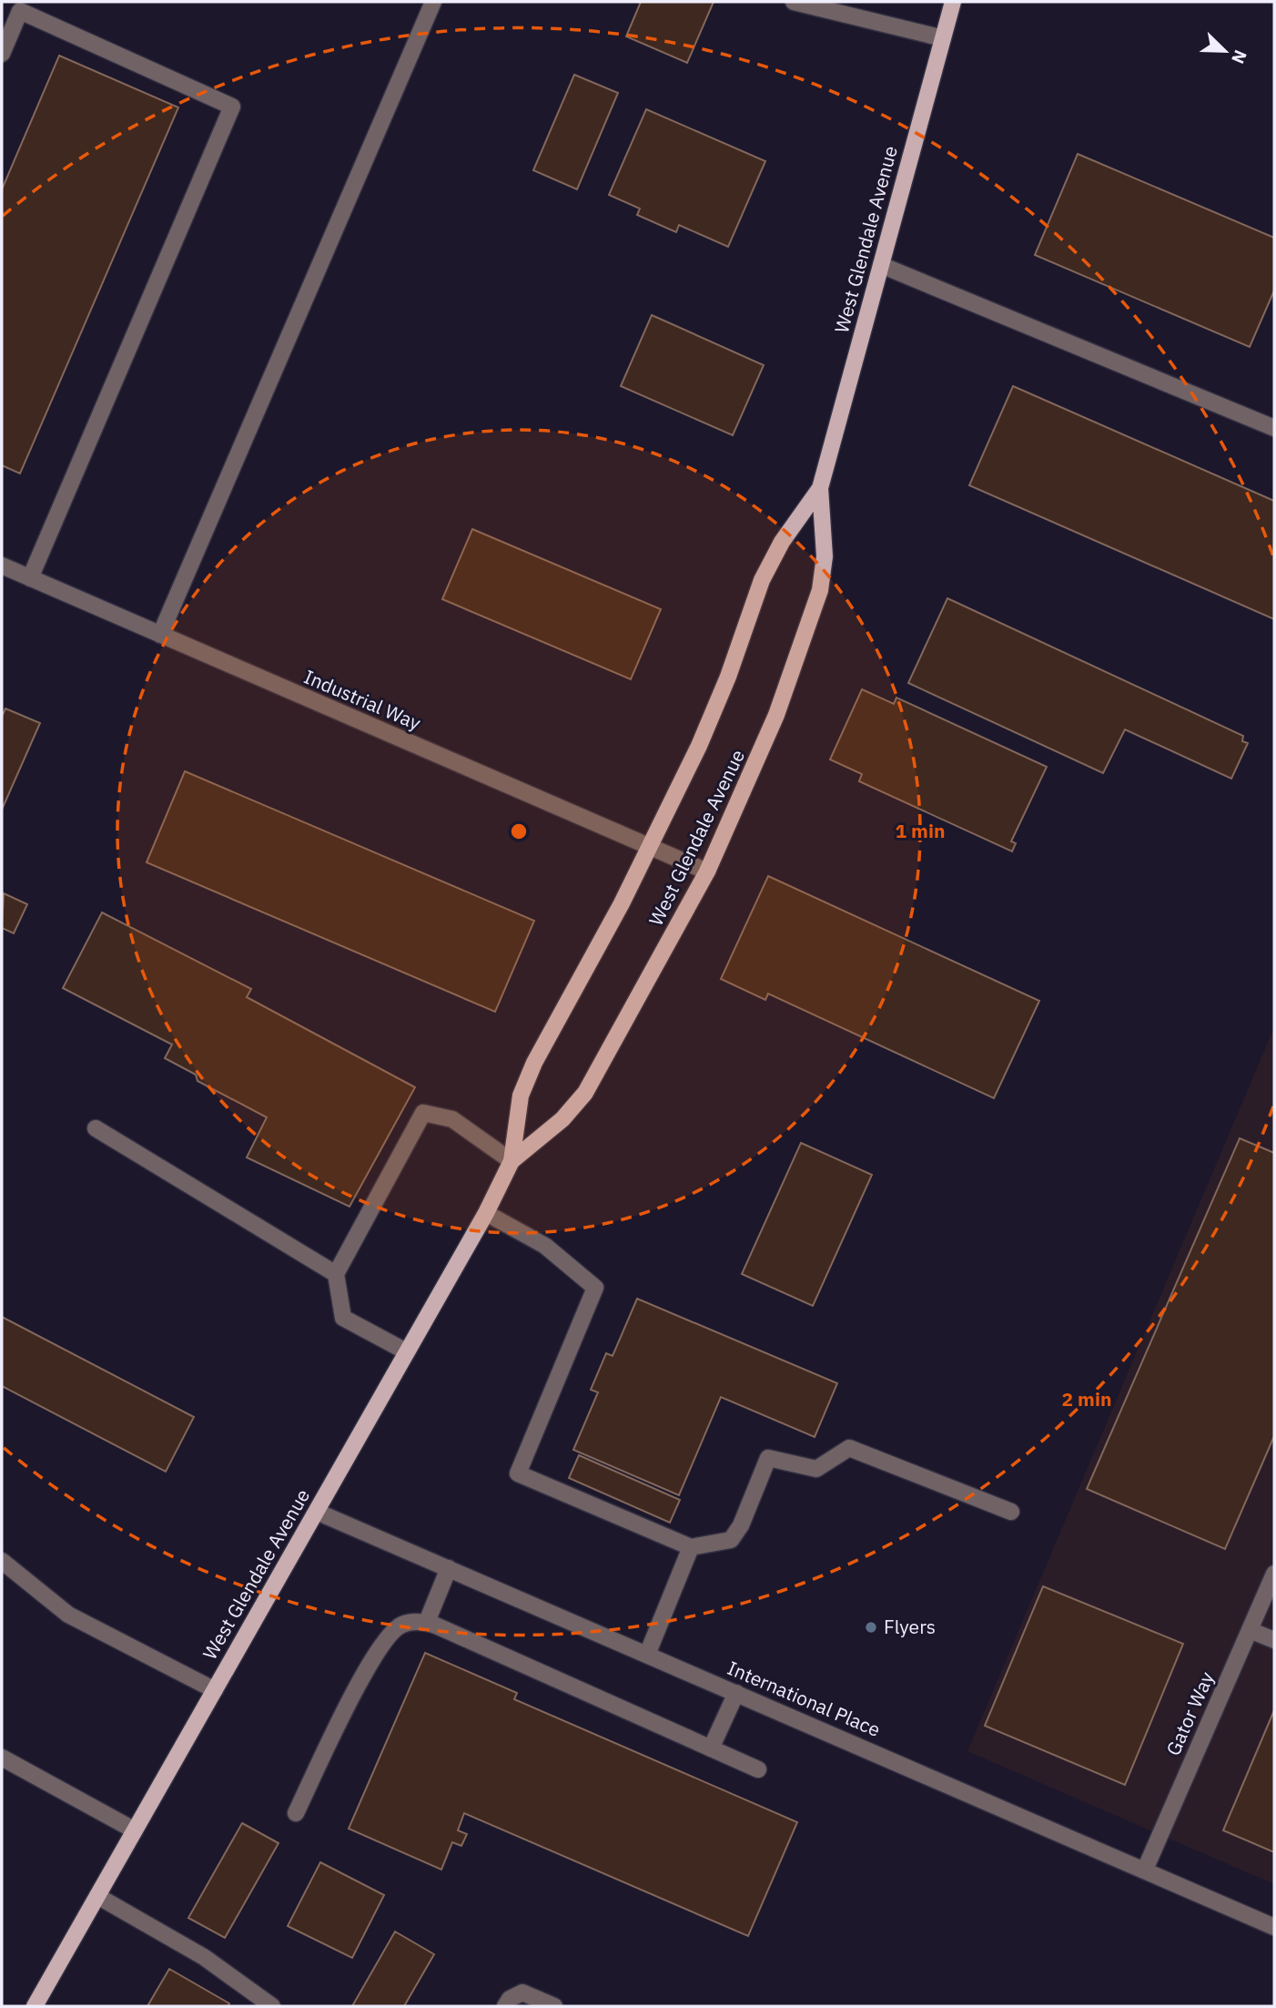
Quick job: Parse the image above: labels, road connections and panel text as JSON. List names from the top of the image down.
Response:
{
  "streets": {
    "main road": ["West Glendale Avenue"],
    "street": ["Industrial Way", "International Place", "Gator Way"]
  },
  "crossings": [
    ["West Glendale Avenue", "Industrial Way"],
    ["West Glendale Avenue", "International Place"],
    ["International Place", "Gator Way"]
  ],
  "places": ["Flyers"],
  "north": "bottom right",
  "rings": ["1 min", "2 min"]
}
